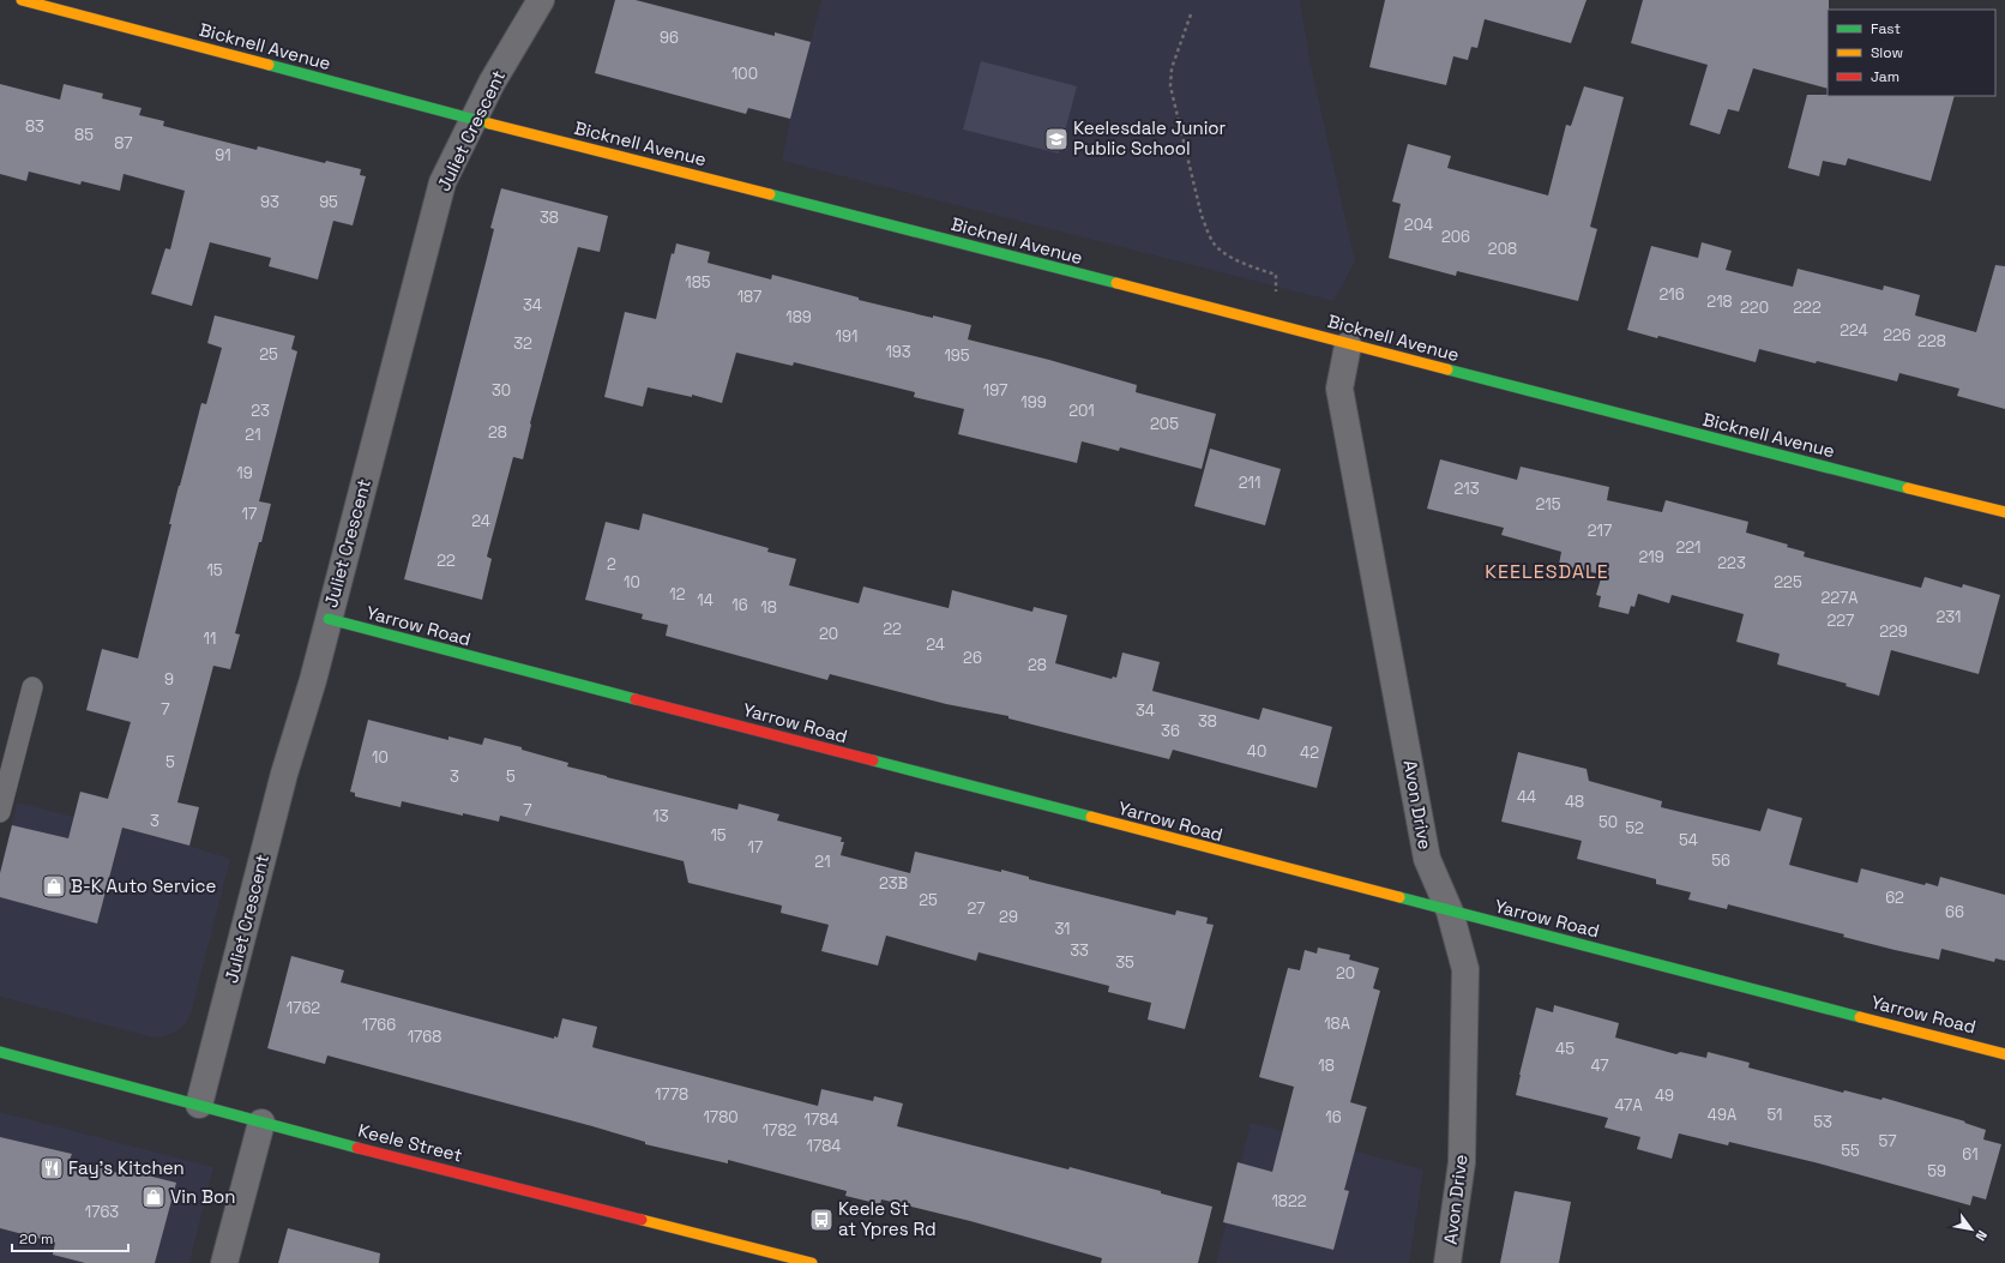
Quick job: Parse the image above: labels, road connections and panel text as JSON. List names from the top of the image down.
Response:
{
  "streets": {
    "street": [
      "Bicknell Avenue",
      "Juliet Crescent",
      "Yarrow Road",
      "Avon Drive",
      "Keele Street"
    ]
  },
  "crossings": [
    ["Bicknell Avenue", "Juliet Crescent"],
    ["Bicknell Avenue", "Avon Drive"],
    ["Juliet Crescent", "Yarrow Road"],
    ["Juliet Crescent", "Keele Street"],
    ["Yarrow Road", "Avon Drive"]
  ],
  "districts": ["KEELESDALE"],
  "places": {
    "school or university": ["Keelesdale Junior Public School"],
    "shop": ["B-K Auto Service", "Vin Bon"],
    "restaurant": ["Fay's Kitchen"],
    "bus stop": ["Keele St at Ypres Rd"]
  },
  "house_numbers": [
    "96",
    "100",
    "83",
    "85",
    "87",
    "91",
    "93",
    "95",
    "38",
    "204",
    "206",
    "208",
    "185",
    "216",
    "187",
    "218",
    "34",
    "220",
    "222",
    "189",
    "224",
    "226",
    "191",
    "228",
    "32",
    "193",
    "25",
    "195",
    "30",
    "197",
    "199",
    "23",
    "201",
    "205",
    "28",
    "21",
    "19",
    "211",
    "213",
    "215",
    "17",
    "24",
    "217",
    "221",
    "219",
    "22",
    "223",
    "2",
    "15",
    "10",
    "225",
    "12",
    "227A",
    "14",
    "16",
    "18",
    "231",
    "227",
    "22",
    "229",
    "20",
    "11",
    "24",
    "26",
    "28",
    "9",
    "7",
    "34",
    "38",
    "36",
    "40",
    "42",
    "10",
    "5",
    "3",
    "5",
    "44",
    "48",
    "7",
    "13",
    "3",
    "50",
    "52",
    "15",
    "54",
    "17",
    "56",
    "21",
    "23B",
    "62",
    "25",
    "27",
    "66",
    "29",
    "31",
    "33",
    "35",
    "20",
    "1762",
    "18A",
    "1766",
    "1768",
    "45",
    "18",
    "47",
    "1778",
    "49",
    "47A",
    "49A",
    "51",
    "1780",
    "16",
    "1784",
    "53",
    "1782",
    "57",
    "1784",
    "55",
    "61",
    "59",
    "1822",
    "1763"
  ],
  "legend": ["Fast", "Slow", "Jam"],
  "scale_bar": "20 m",
  "north": "bottom right"
}
